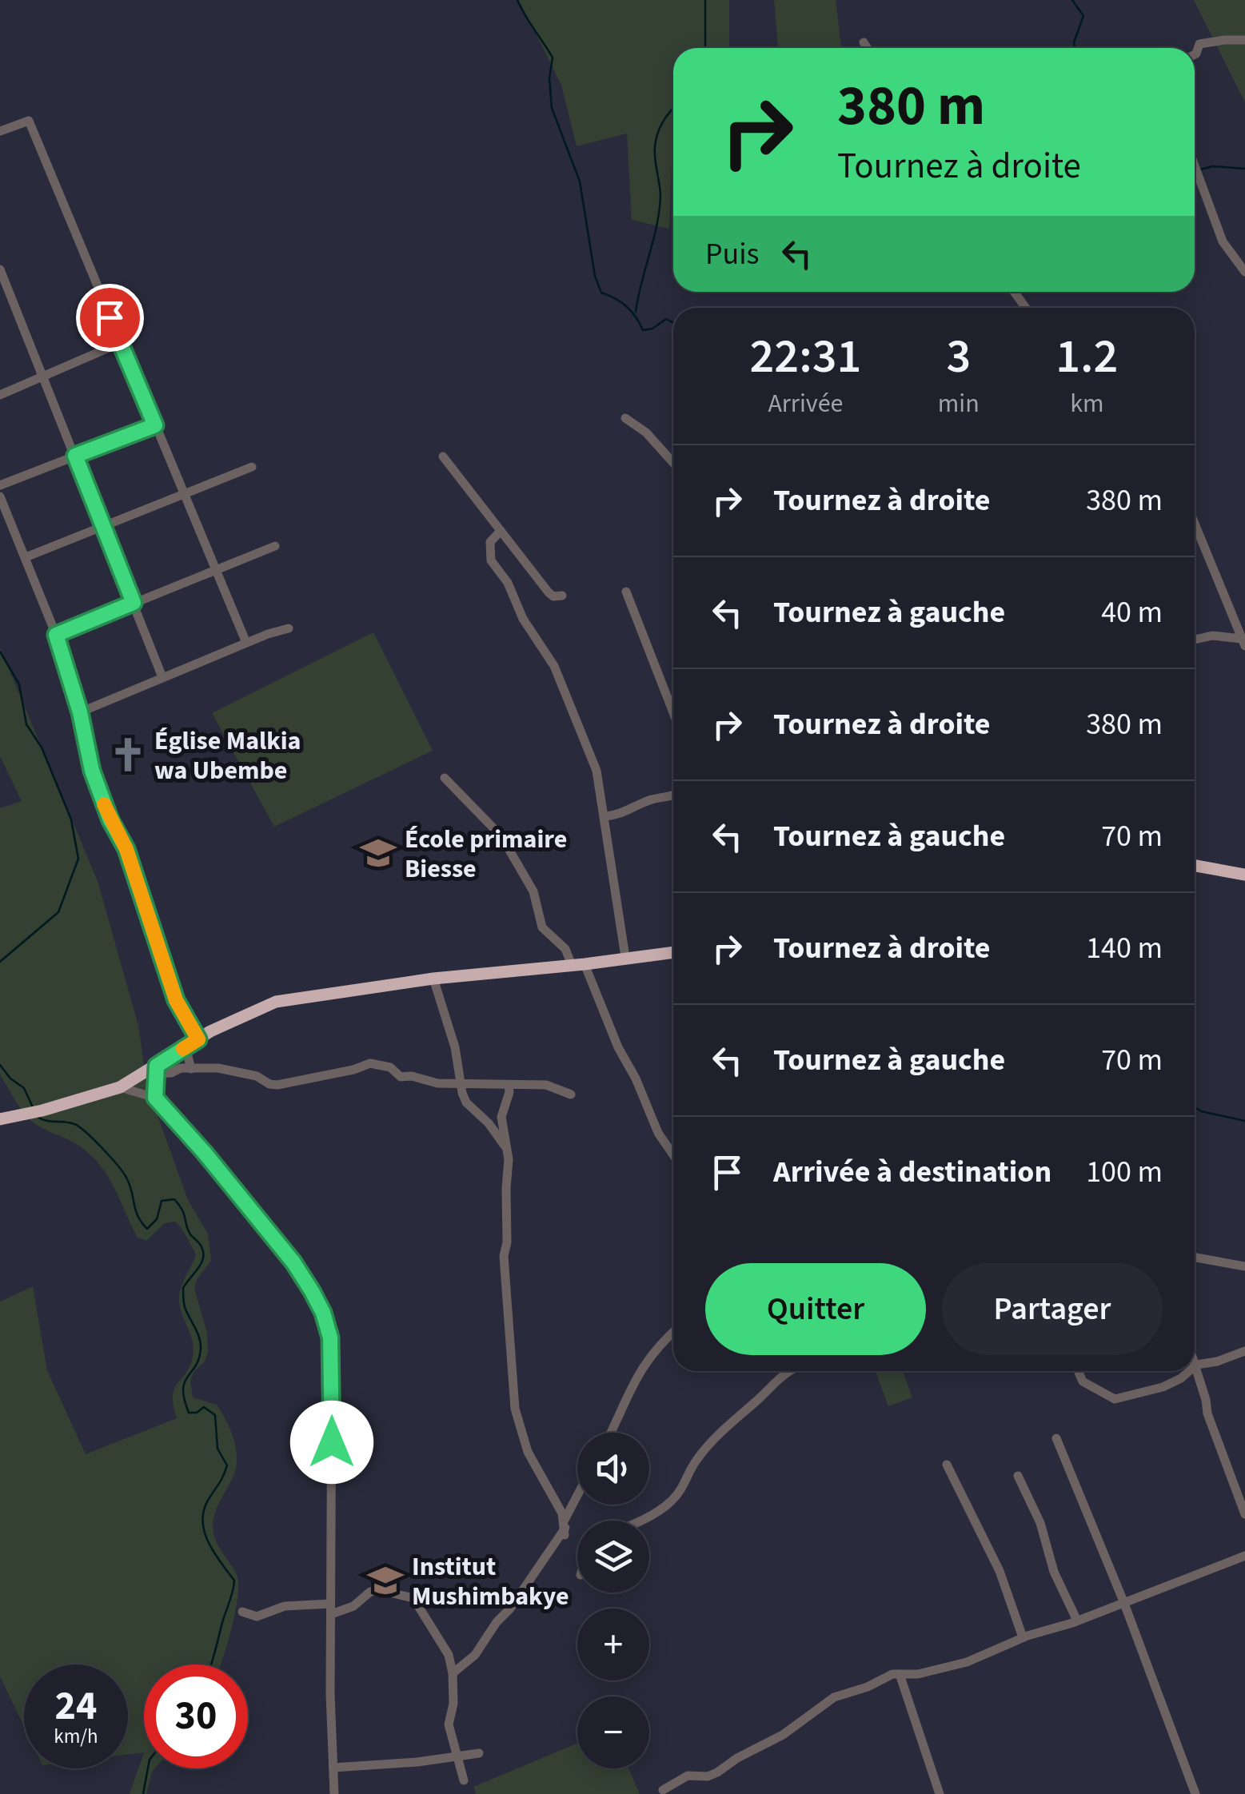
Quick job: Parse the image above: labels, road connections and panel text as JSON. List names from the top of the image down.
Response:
{
  "places": {
    "church": ["Église Malkia wa Ubembe"],
    "school or university": ["École primaire Biesse", "Institut Mushimbakye"]
  },
  "page": {
    "turn": ["380 m", "Tournez à droite"],
    "then": "Puis",
    "eta": [
      "22:31",
      "Arrivée",
      "3",
      "min",
      "1.2",
      "km"
    ],
    "list": [
      {
        "name": "Tournez à droite",
        "value": "380 m"
      },
      {
        "name": "Tournez à gauche",
        "value": "40 m"
      },
      {
        "name": "Tournez à droite",
        "value": "380 m"
      },
      {
        "name": "Tournez à gauche",
        "value": "70 m"
      },
      {
        "name": "Tournez à droite",
        "value": "140 m"
      },
      {
        "name": "Tournez à gauche",
        "value": "70 m"
      },
      {
        "name": "Arrivée à destination",
        "value": "100 m"
      }
    ],
    "buttons": ["Quitter", "Partager"],
    "map_buttons": ["+", "−"],
    "speed": "24 km/h",
    "limit": "30"
  }
}
